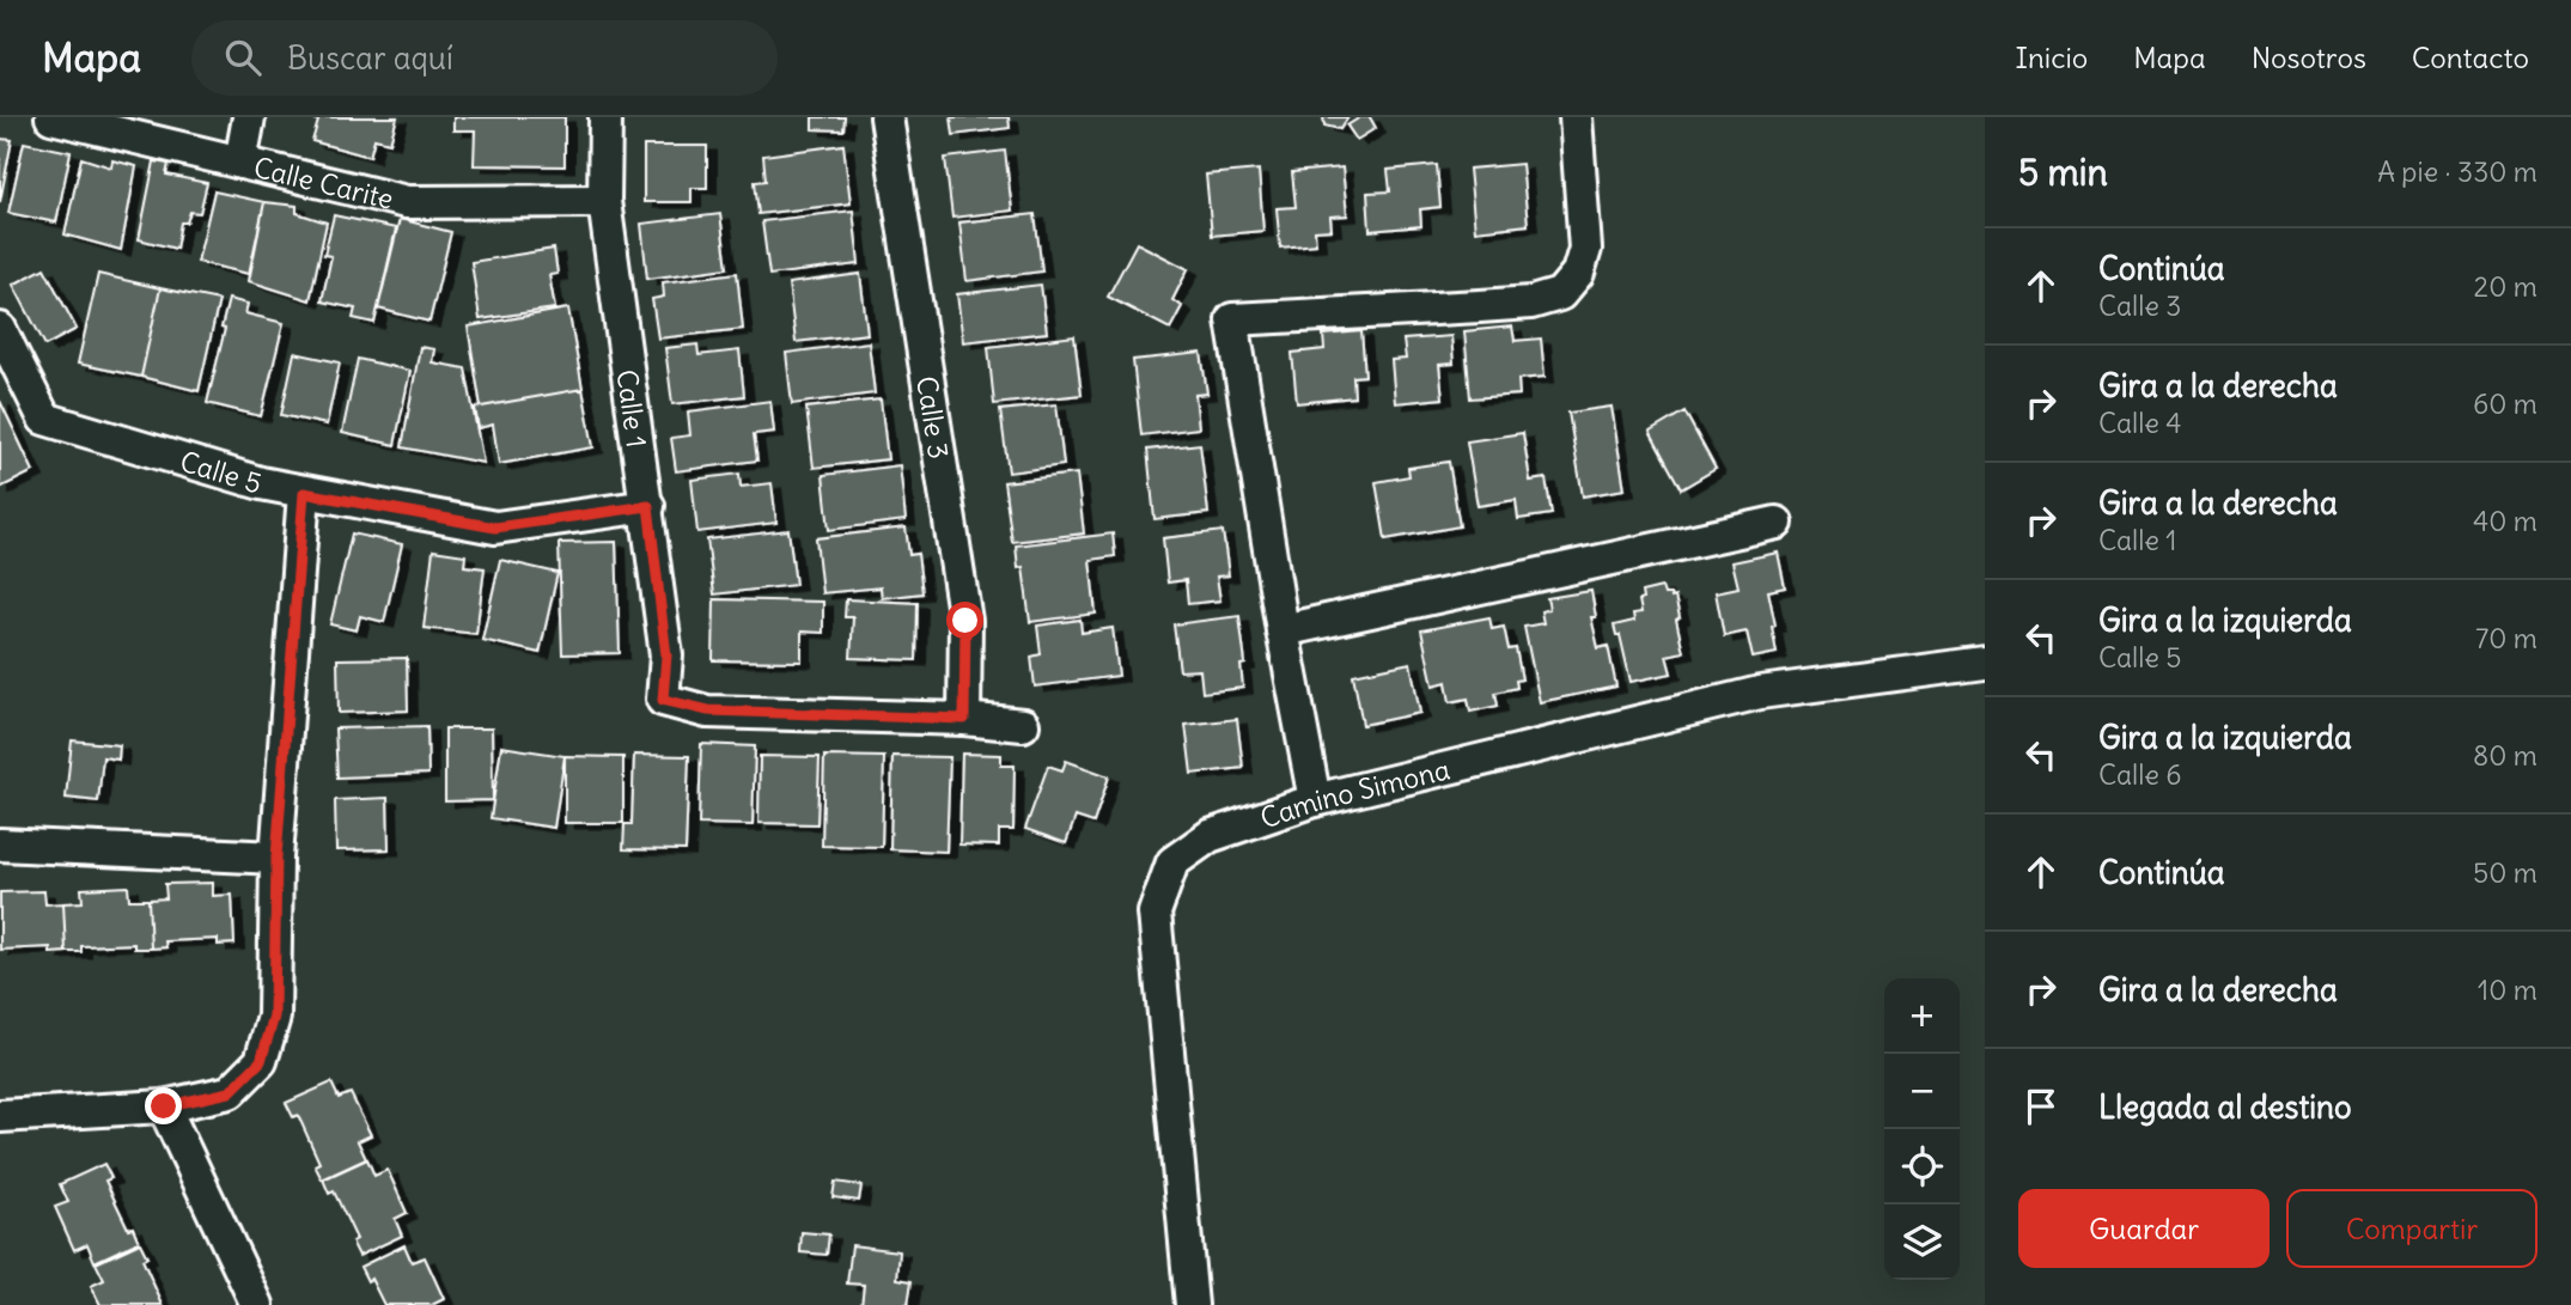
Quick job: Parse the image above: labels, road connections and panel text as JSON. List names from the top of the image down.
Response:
{
  "streets": {
    "street": [
      "Calle Carite",
      "Calle 1",
      "Calle 3",
      "Calle 5",
      "Camino Simona"
    ]
  },
  "crossings": [
    ["Calle Carite", "Calle 1"],
    ["Calle 1", "Calle 3"],
    ["Calle 1", "Calle 5"]
  ],
  "page": {
    "header": "Mapa",
    "search": "Buscar aquí",
    "nav": [
      "Inicio",
      "Mapa",
      "Nosotros",
      "Contacto"
    ],
    "heading": ["5 min", "A pie · 330 m"],
    "list": [
      ["Continúa", "Calle 3", "20 m"],
      ["Gira a la derecha", "Calle 4", "60 m"],
      ["Gira a la derecha", "Calle 1", "40 m"],
      ["Gira a la izquierda", "Calle 5", "70 m"],
      ["Gira a la izquierda", "Calle 6", "80 m"],
      ["Continúa", "50 m"],
      ["Gira a la derecha", "10 m"],
      "Llegada al destino"
    ],
    "map_buttons": ["+", "−"],
    "buttons": ["Guardar", "Compartir"]
  }
}
